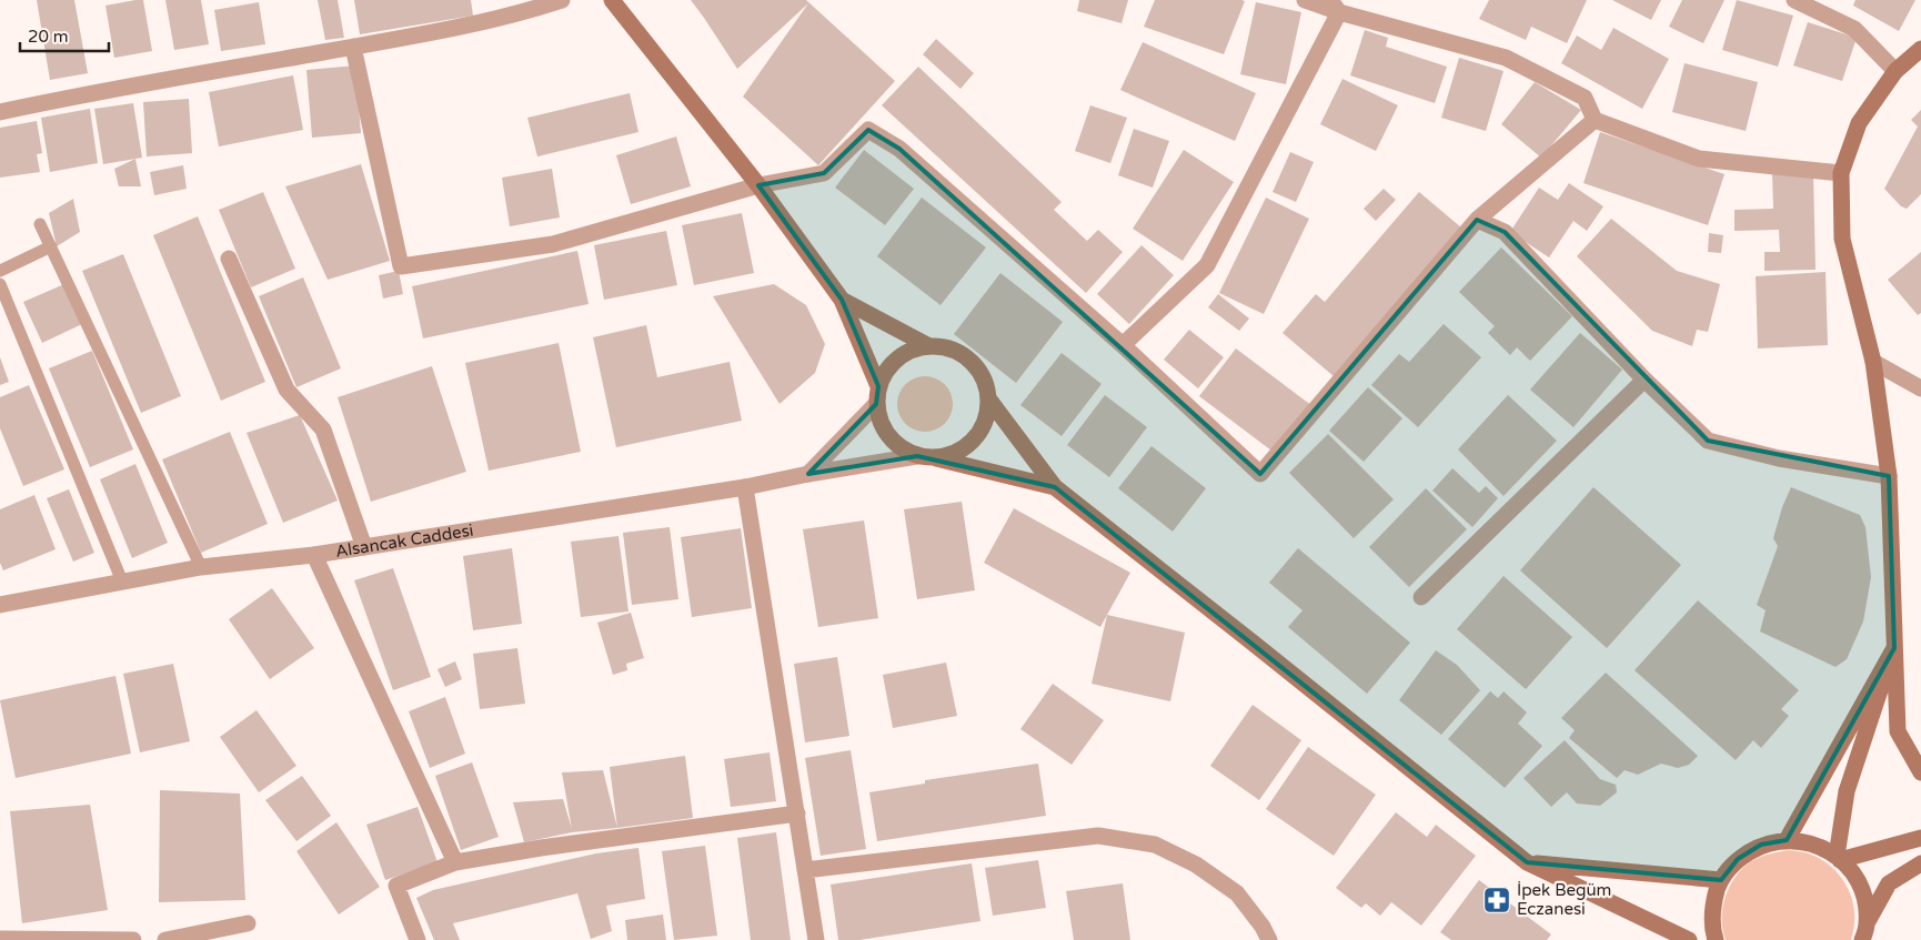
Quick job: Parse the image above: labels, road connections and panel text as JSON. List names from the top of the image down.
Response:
{
  "streets": {
    "street": ["Alsancak Caddesi"]
  },
  "places": {
    "pharmacy": ["İpek Begüm Eczanesi"]
  },
  "scale_bar": "20 m"
}
